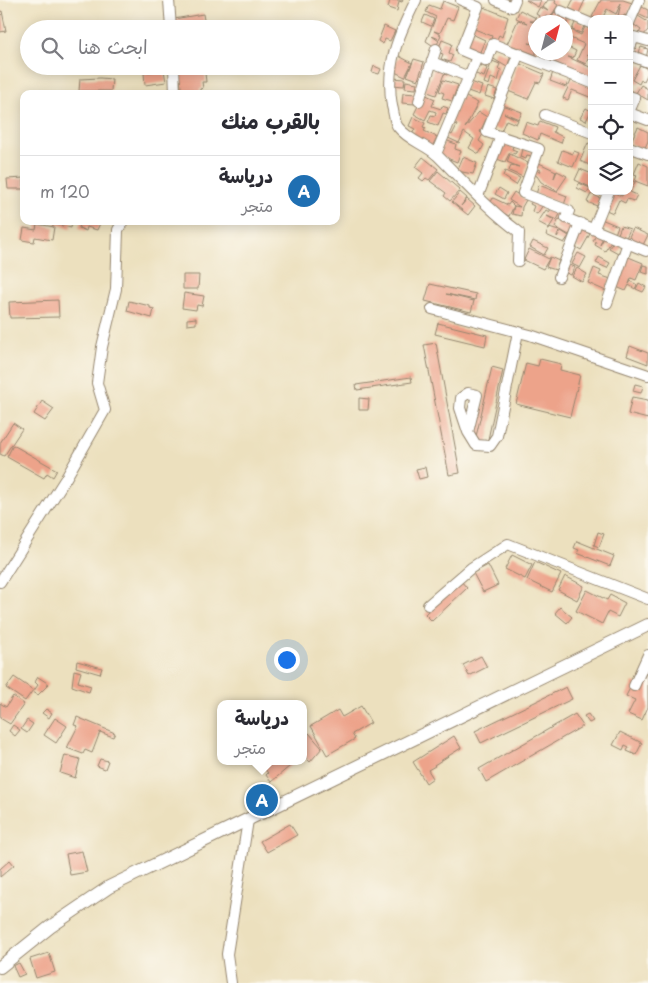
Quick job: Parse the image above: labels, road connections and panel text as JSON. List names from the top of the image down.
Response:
{
  "north": "top right",
  "page": {
    "map_buttons": ["+", "−"],
    "search": "ابحث هنا",
    "heading": "بالقرب منك",
    "list": [
      {
        "mark": "A",
        "name": "درياسة",
        "note": "متجر",
        "value": "120 m"
      }
    ],
    "popup": ["درياسة", "متجر"],
    "pins": "A"
  }
}
